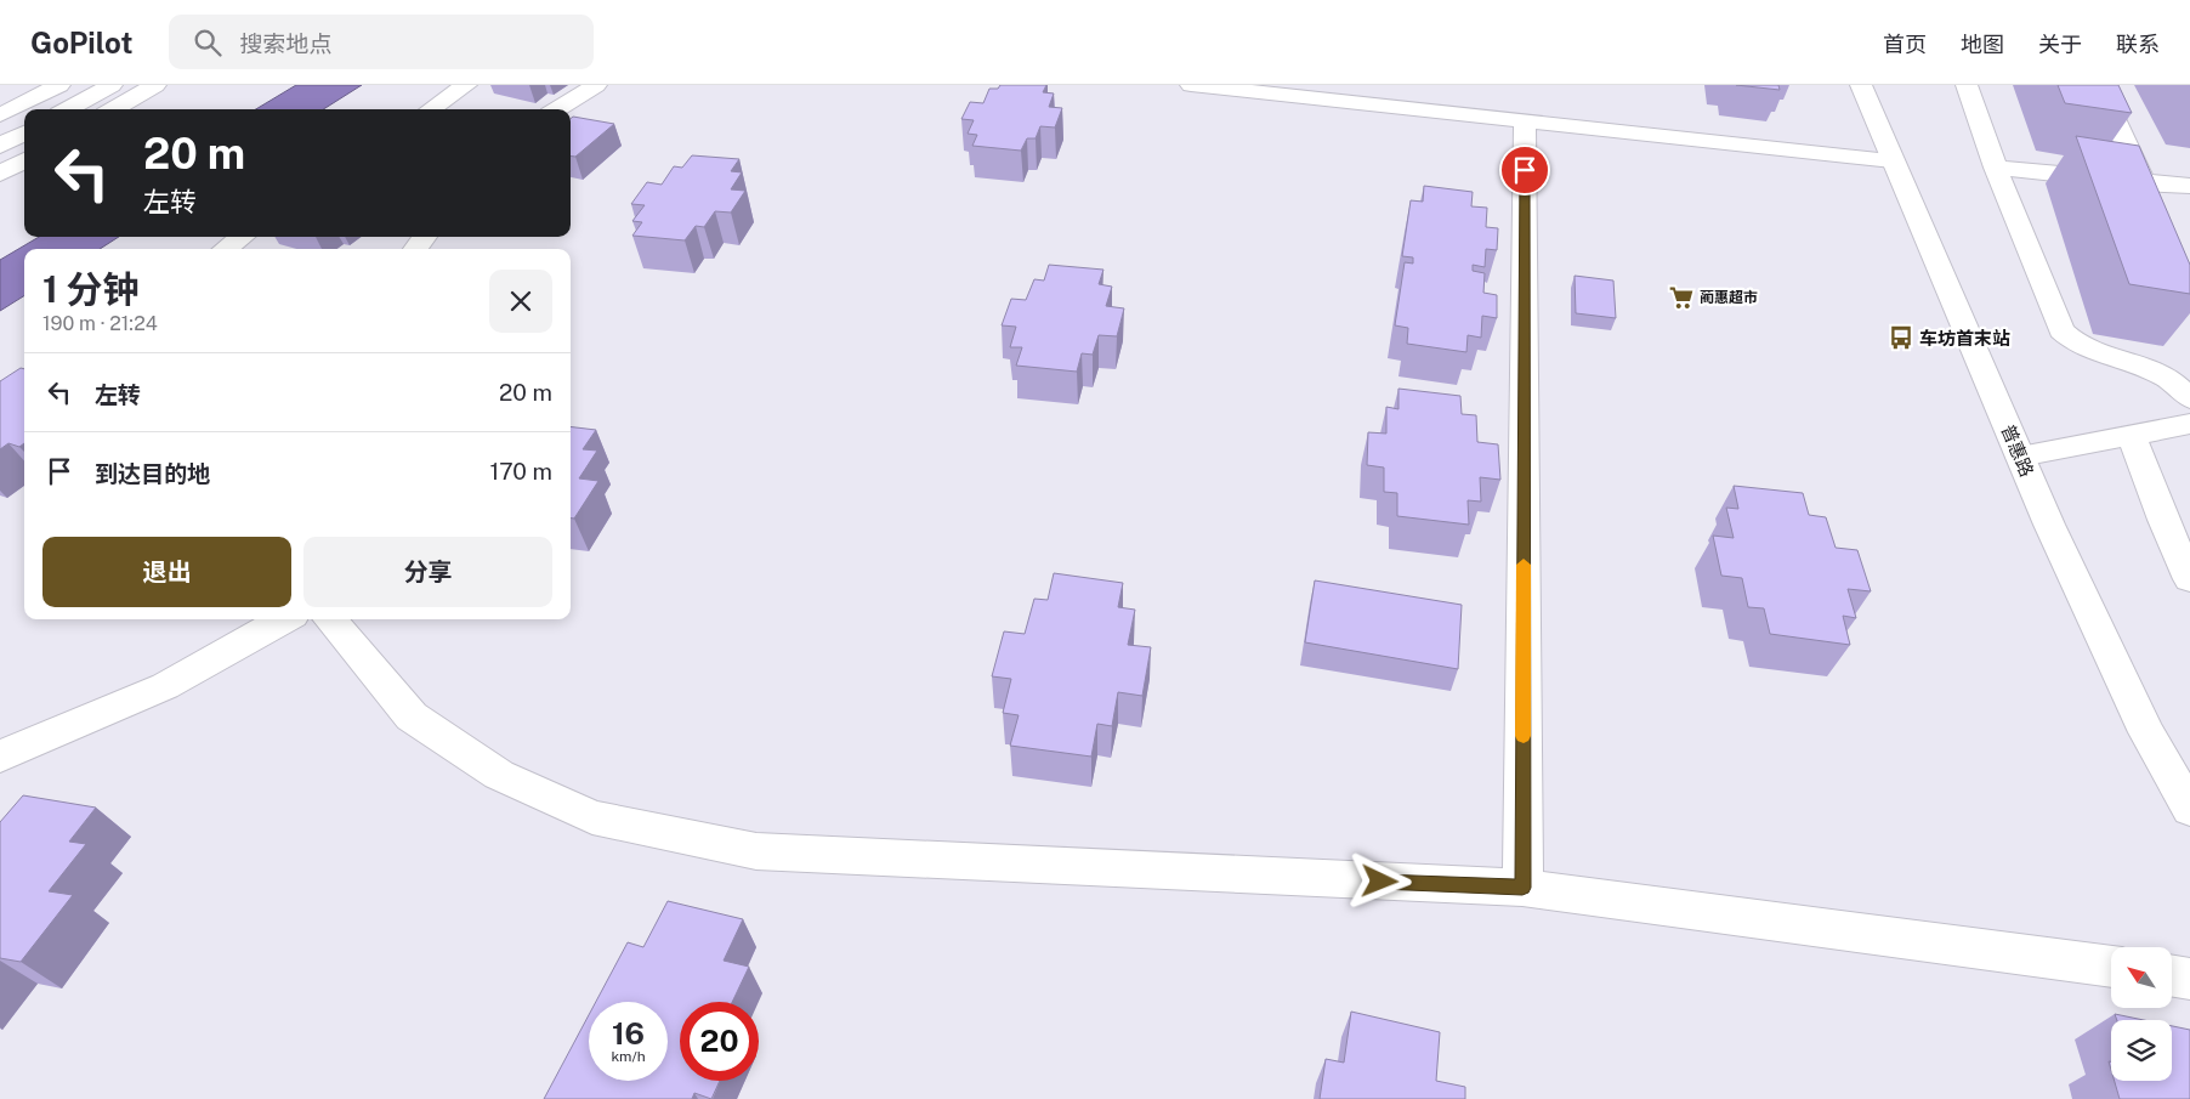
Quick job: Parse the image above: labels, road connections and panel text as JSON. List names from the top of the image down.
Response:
{
  "streets": {
    "main road": ["普惠路"]
  },
  "places": {
    "supermarket": ["蔺惠超市"],
    "bus stop": ["车坊首末站"]
  },
  "north": "top left",
  "page": {
    "header": "GoPilot",
    "search": "搜索地点",
    "nav": [
      "首页",
      "地图",
      "关于",
      "联系"
    ],
    "turn": ["20 m", "左转"],
    "heading": ["1 分钟", "190 m · 21:24"],
    "list": [
      {
        "name": "左转",
        "value": "20 m"
      },
      {
        "name": "到达目的地",
        "value": "170 m"
      }
    ],
    "buttons": ["退出", "分享"],
    "speed": "16 km/h",
    "limit": "20"
  }
}
